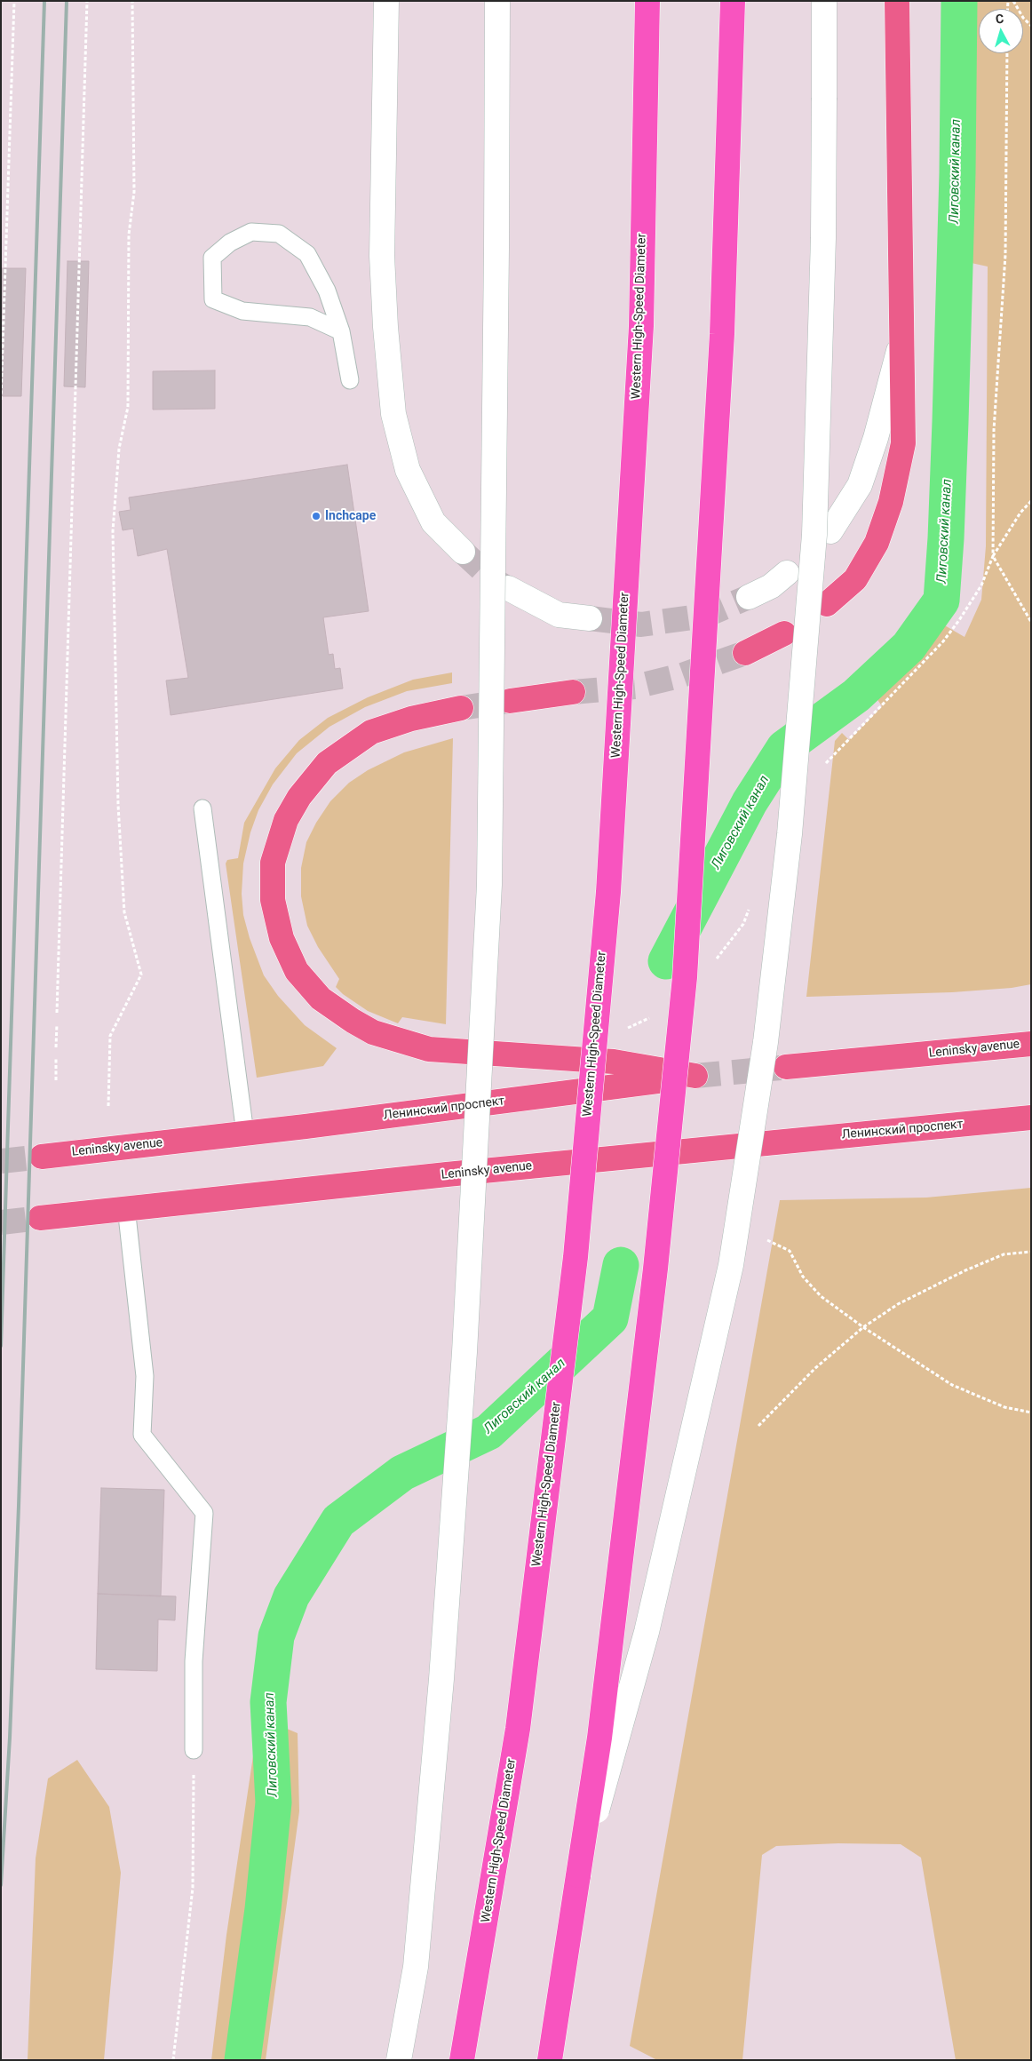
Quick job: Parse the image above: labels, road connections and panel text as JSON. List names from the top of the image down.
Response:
{
  "streets": {
    "highway": ["Western High-Speed Diameter"],
    "main road": ["Leninsky avenue", "Ленинский проспект"]
  },
  "water": ["Лиговский канал"],
  "places": ["Inchcape"],
  "north": "top"
}
